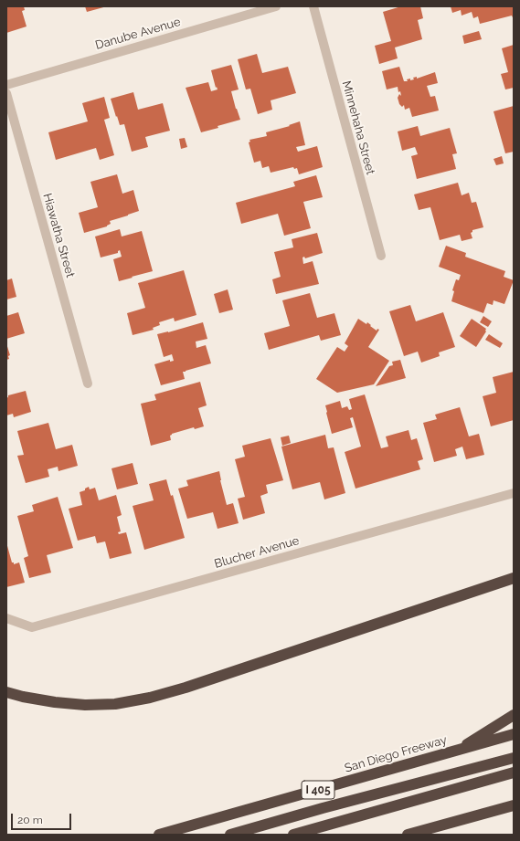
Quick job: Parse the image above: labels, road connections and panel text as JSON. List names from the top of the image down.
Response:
{
  "streets": {
    "highway": ["San Diego Freeway", "I 405"],
    "street": [
      "Danube Avenue",
      "Minnehaha Street",
      "Hiawatha Street",
      "Blucher Avenue"
    ]
  },
  "scale_bar": "20 m"
}
